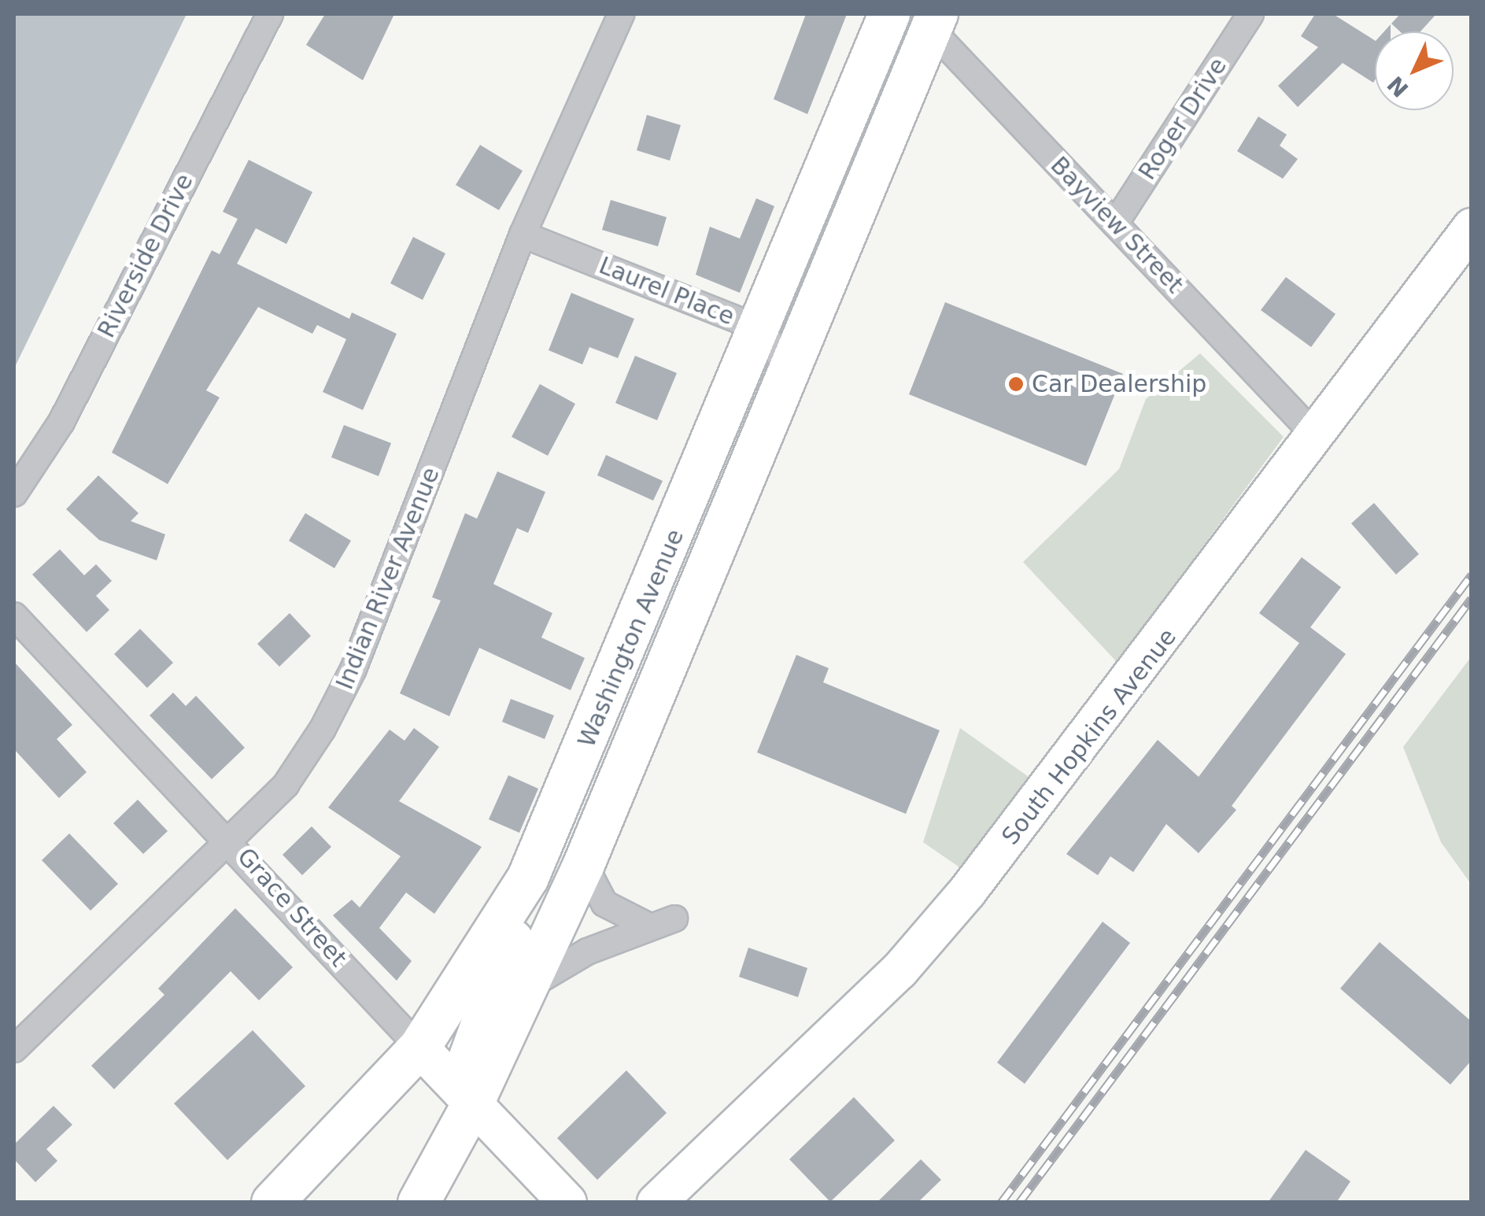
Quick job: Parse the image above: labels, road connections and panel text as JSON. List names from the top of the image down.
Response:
{
  "streets": {
    "main road": ["Washington Avenue"],
    "street": [
      "Roger Drive",
      "Bayview Street",
      "Riverside Drive",
      "Laurel Place",
      "Indian River Avenue",
      "South Hopkins Avenue",
      "Grace Street"
    ]
  },
  "crossings": [
    ["Roger Drive", "Bayview Street"],
    ["Bayview Street", "Washington Avenue"],
    ["Bayview Street", "South Hopkins Avenue"],
    ["Laurel Place", "Indian River Avenue"],
    ["Laurel Place", "Washington Avenue"],
    ["Indian River Avenue", "Grace Street"],
    ["Washington Avenue", "Grace Street"]
  ],
  "places": ["Car Dealership"],
  "north": "bottom left"
}
